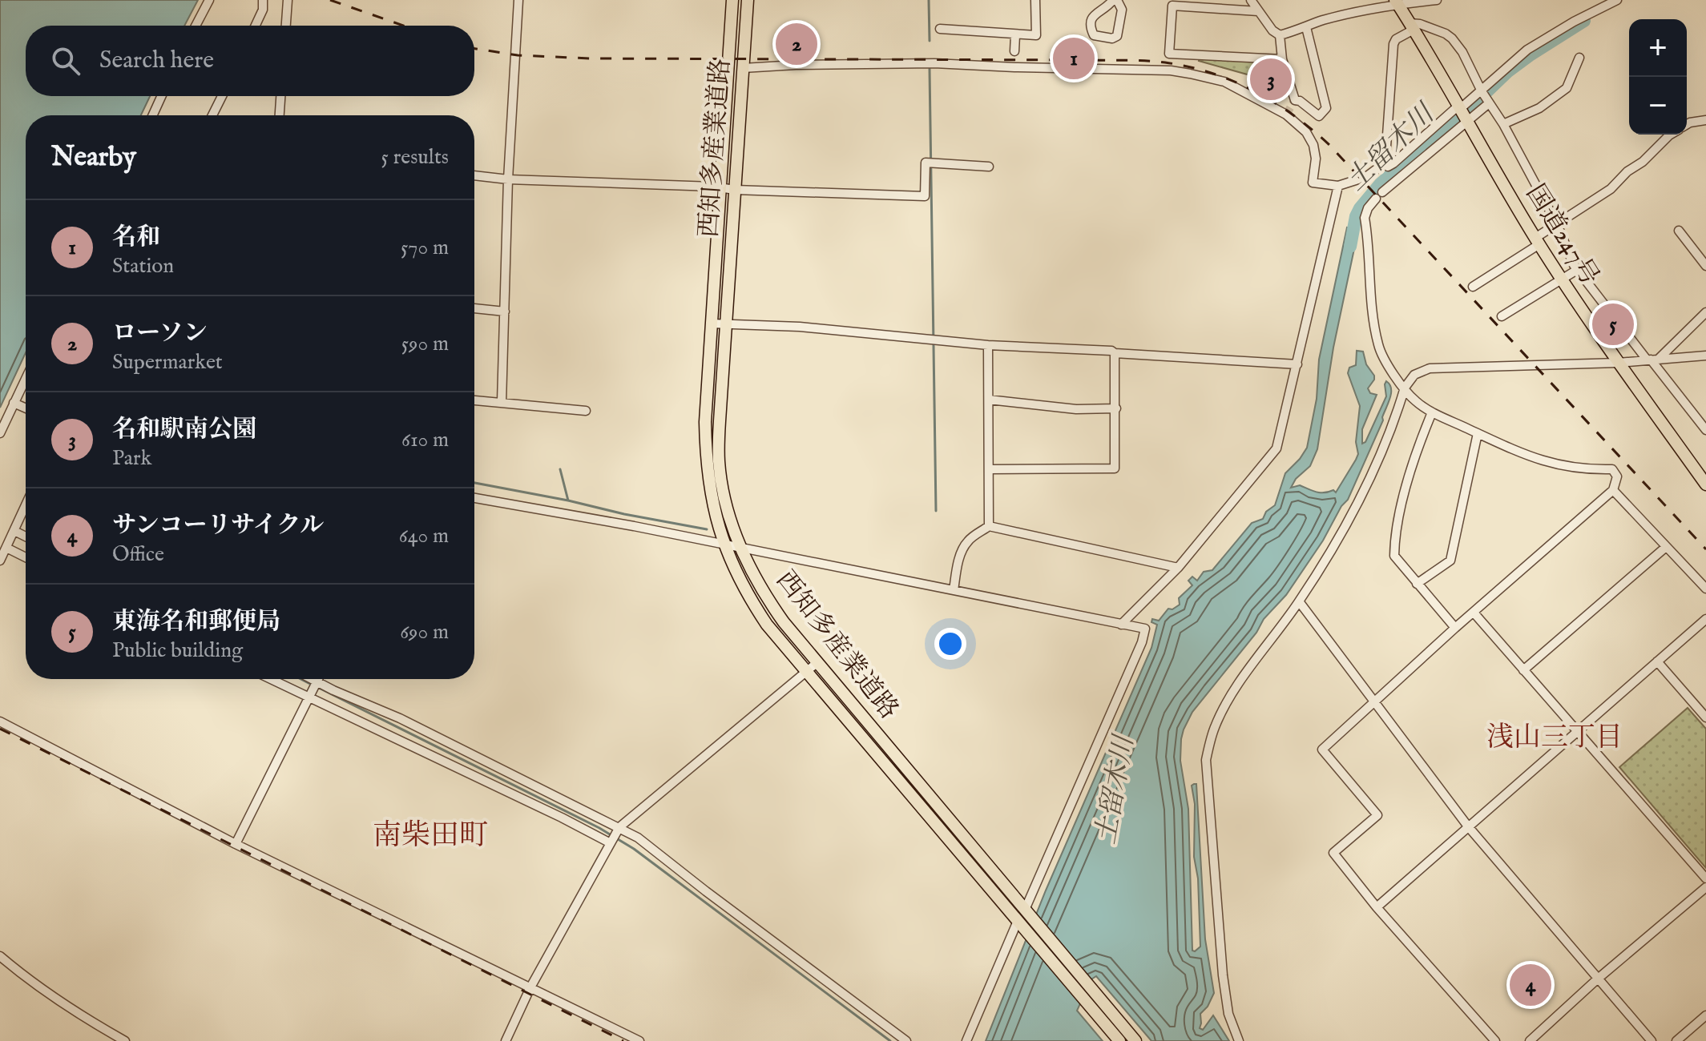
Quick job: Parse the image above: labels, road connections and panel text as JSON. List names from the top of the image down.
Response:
{
  "streets": {
    "highway": ["西知多産業道路", "国道247号"]
  },
  "districts": ["浅山三丁目", "南柴田町"],
  "water": ["土留木川"],
  "page": {
    "map_buttons": ["+", "−"],
    "pins": [
      "2",
      "1",
      "3",
      "5",
      "4"
    ],
    "search": "Search here",
    "heading": ["Nearby", "5 results"],
    "list": [
      {
        "mark": "1",
        "name": "名和",
        "note": "Station",
        "value": "570 m"
      },
      {
        "mark": "2",
        "name": "ローソン",
        "note": "Supermarket",
        "value": "590 m"
      },
      {
        "mark": "3",
        "name": "名和駅南公園",
        "note": "Park",
        "value": "610 m"
      },
      {
        "mark": "4",
        "name": "サンコーリサイクル",
        "note": "Office",
        "value": "640 m"
      },
      {
        "mark": "5",
        "name": "東海名和郵便局",
        "note": "Public building",
        "value": "690 m"
      }
    ]
  }
}
